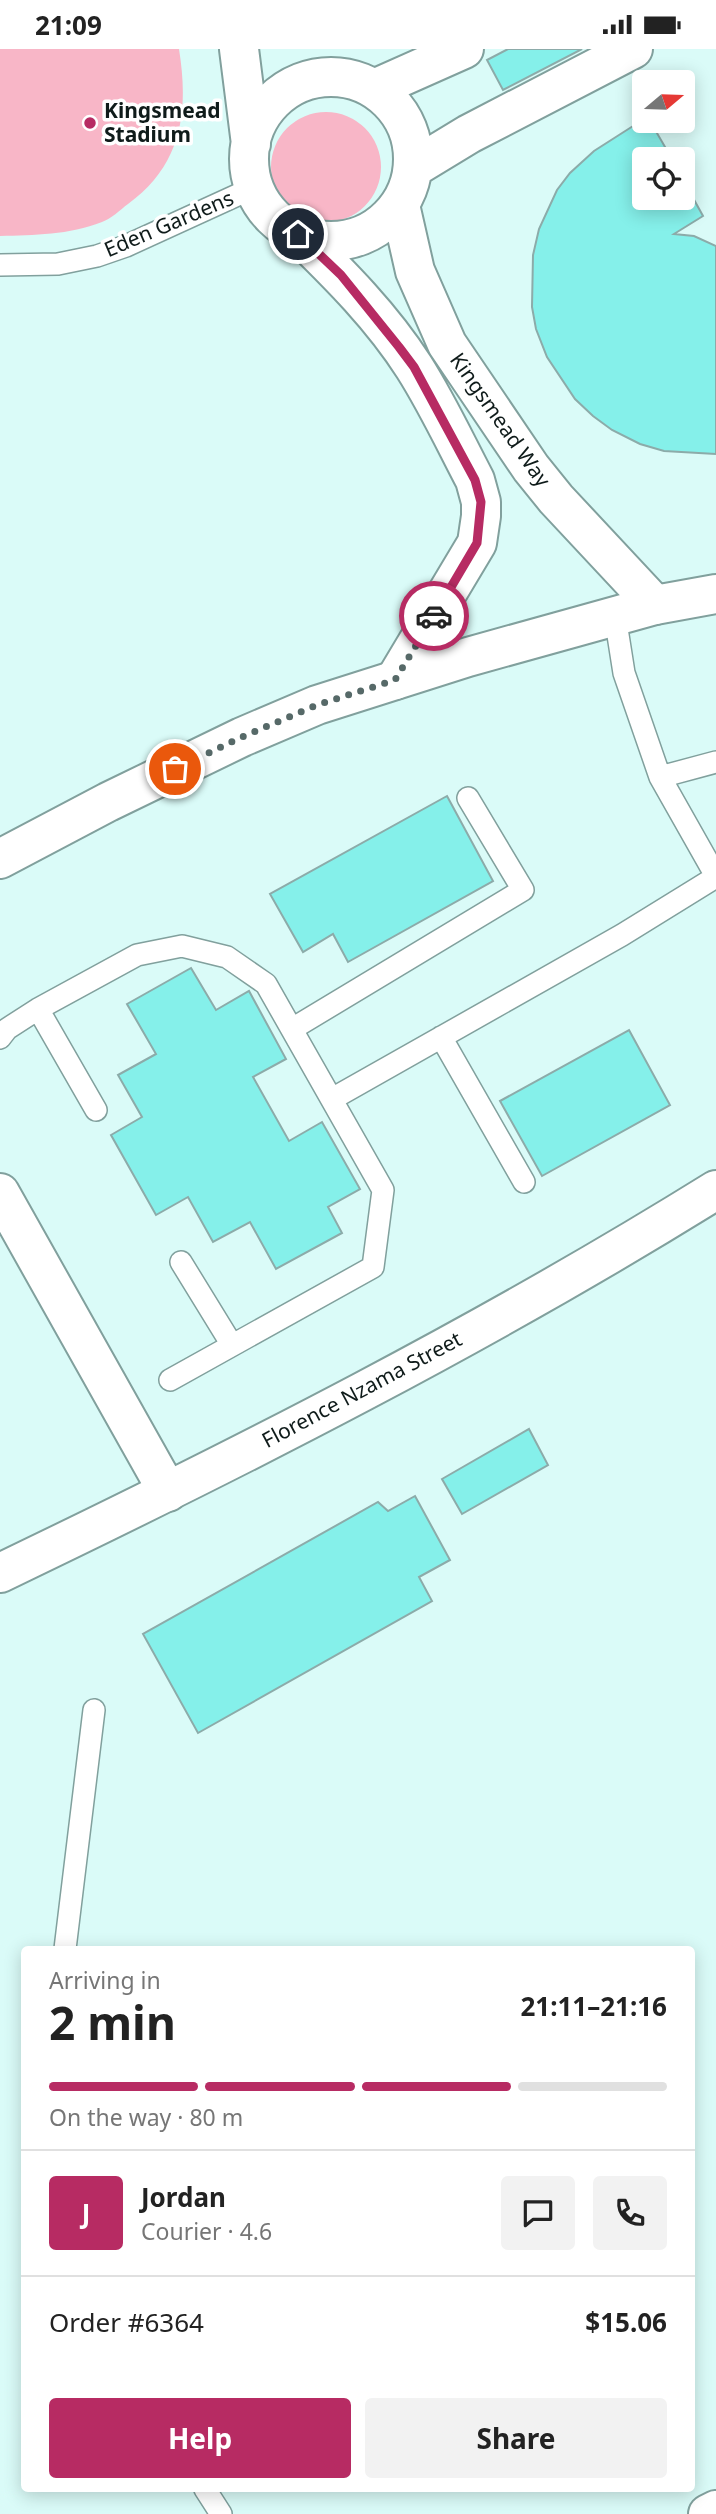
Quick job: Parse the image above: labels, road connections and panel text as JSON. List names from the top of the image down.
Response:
{
  "streets": {
    "main road": ["Kingsmead Way", "Florence Nzama Street"],
    "lane": ["Eden Gardens"]
  },
  "crossings": [
    ["Eden Gardens", "Kingsmead Way"]
  ],
  "places": ["Kingsmead Stadium"],
  "north": "right",
  "page": {
    "status": "21:09",
    "heading": ["2 min", "Arriving in", "21:11–21:16"],
    "panel": [
      "Jordan",
      "Courier · 4.6",
      "Order #6364",
      "$15.06"
    ],
    "bar": "On the way · 80 m",
    "round": "J",
    "buttons": ["Help", "Share"]
  }
}
